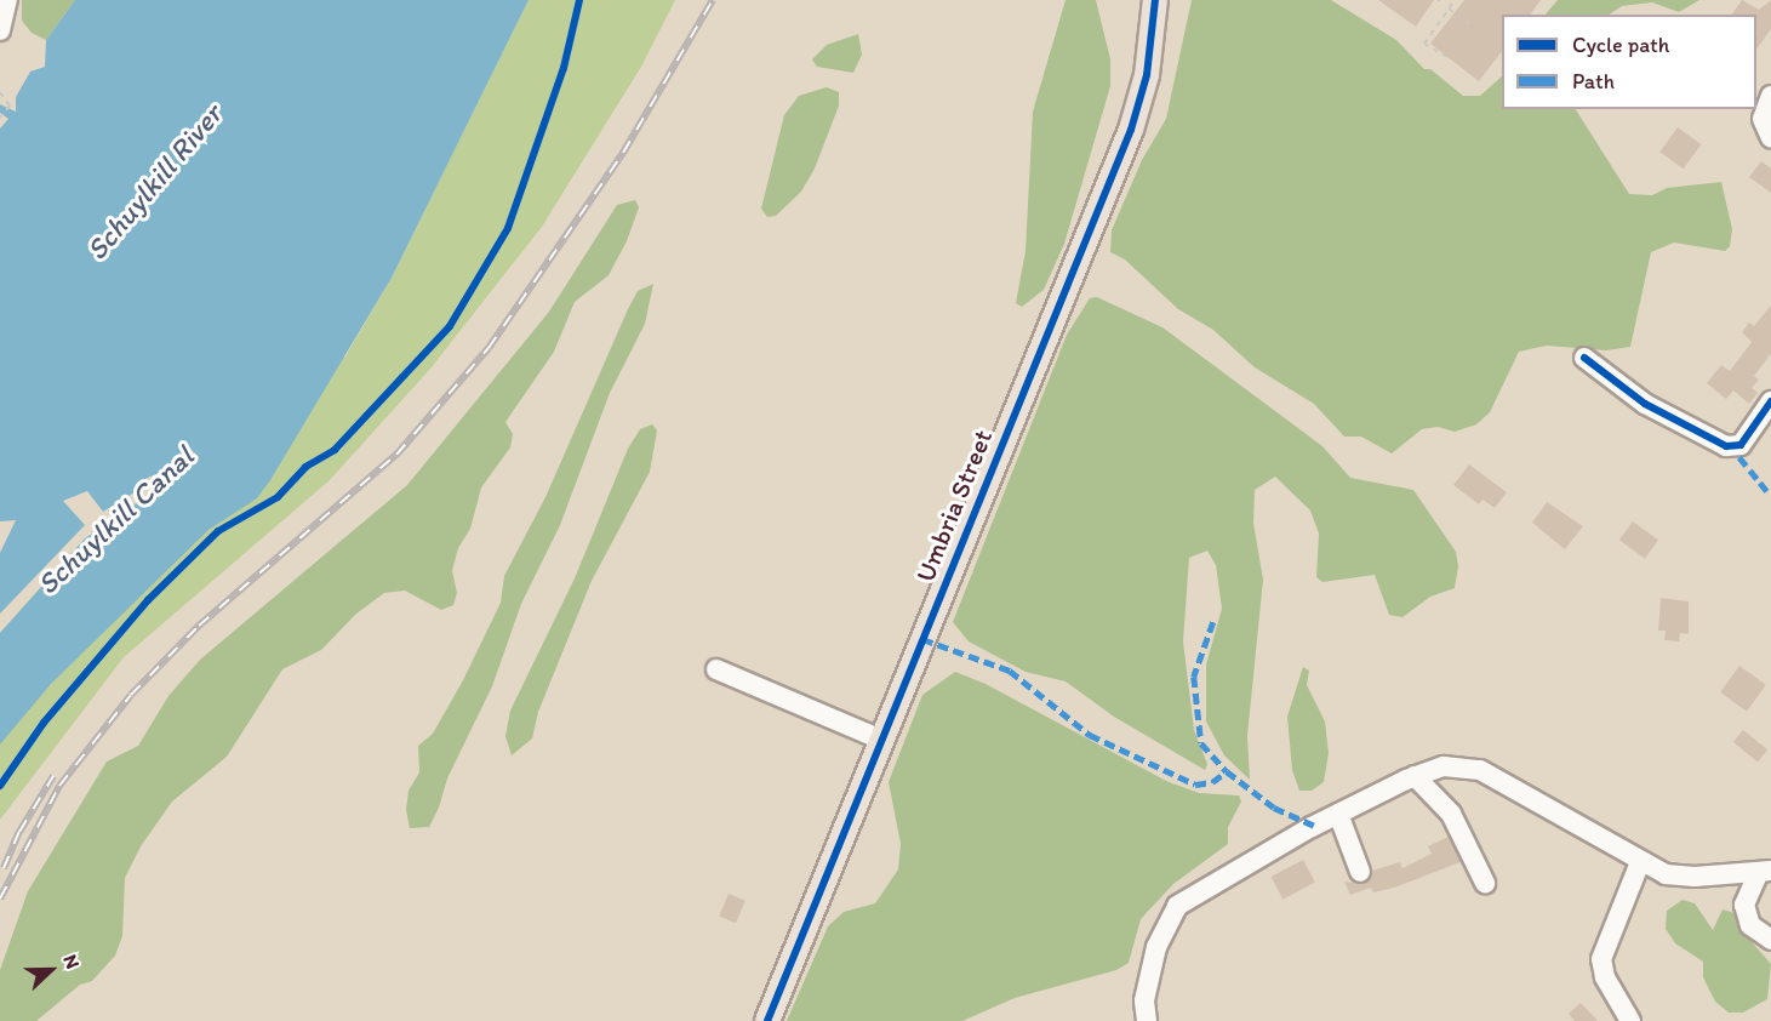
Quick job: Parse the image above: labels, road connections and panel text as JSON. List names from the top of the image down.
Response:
{
  "streets": {
    "main road": ["Umbria Street"]
  },
  "water": ["Schuylkill River", "Schuylkill Canal"],
  "legend": ["Cycle path", "Path"],
  "north": "right"
}
